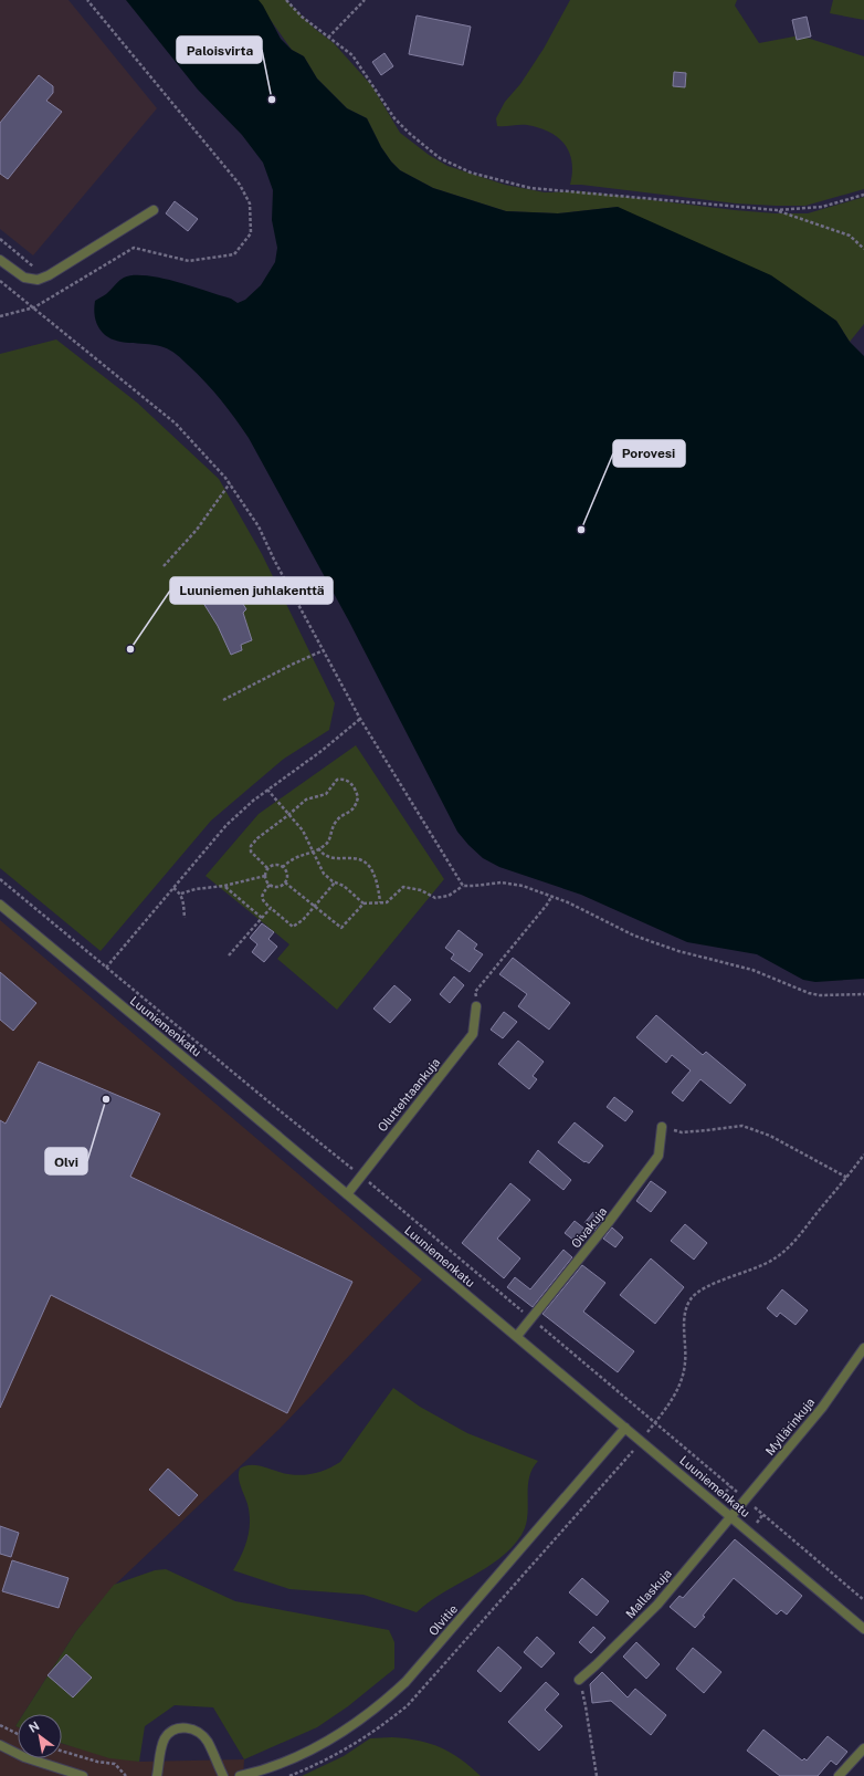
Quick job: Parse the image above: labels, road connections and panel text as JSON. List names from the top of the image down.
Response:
{
  "streets": {
    "street": [
      "Luuniemenkatu",
      "Oluttehtaankuja",
      "Oivakuja",
      "Myllärinkuja",
      "Mallaskuja",
      "Olvitie"
    ]
  },
  "crossings": [
    ["Luuniemenkatu", "Oluttehtaankuja"],
    ["Luuniemenkatu", "Oivakuja"],
    ["Luuniemenkatu", "Myllärinkuja"],
    ["Luuniemenkatu", "Mallaskuja"],
    ["Luuniemenkatu", "Olvitie"],
    ["Myllärinkuja", "Mallaskuja"]
  ],
  "places": [
    "Paloisvirta",
    "Porovesi",
    "Luuniemen juhlakenttä",
    "Olvi"
  ],
  "north": "top left"
}
